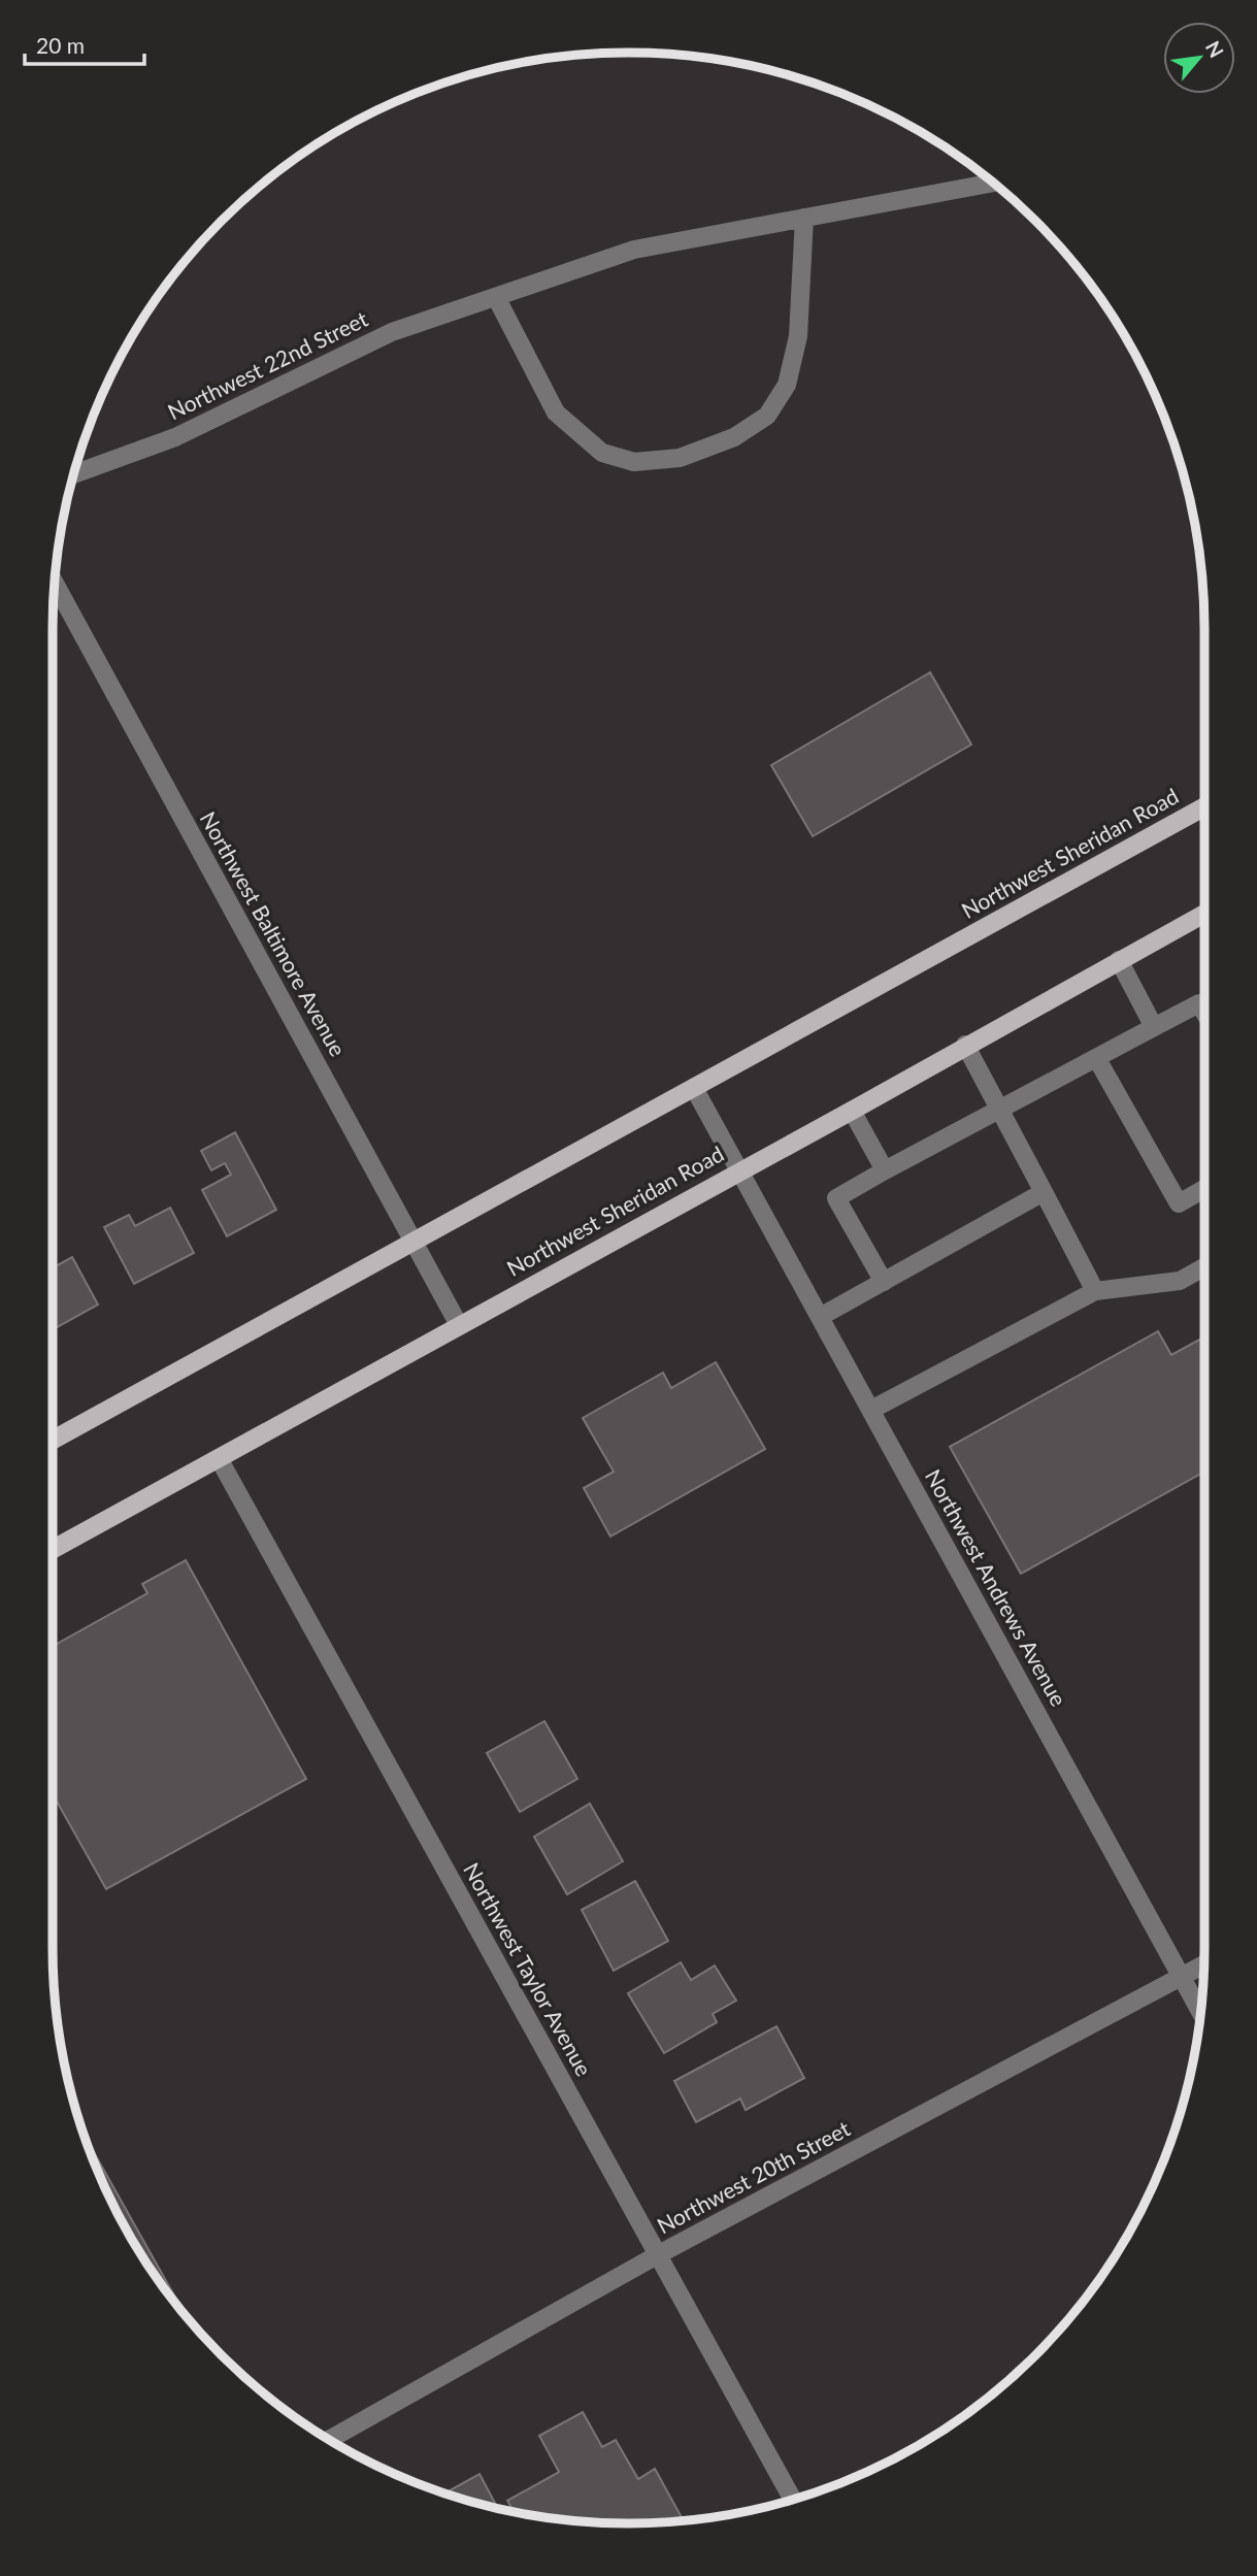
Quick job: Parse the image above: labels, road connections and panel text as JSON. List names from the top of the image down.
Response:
{
  "streets": {
    "main road": ["Northwest Sheridan Road"],
    "street": [
      "Northwest 22nd Street",
      "Northwest Baltimore Avenue",
      "Northwest Andrews Avenue",
      "Northwest Taylor Avenue",
      "Northwest 20th Street"
    ]
  },
  "crossings": [
    ["Northwest Sheridan Road", "Northwest Baltimore Avenue"],
    ["Northwest Sheridan Road", "Northwest Andrews Avenue"],
    ["Northwest Sheridan Road", "Northwest Taylor Avenue"],
    ["Northwest Andrews Avenue", "Northwest 20th Street"],
    ["Northwest Taylor Avenue", "Northwest 20th Street"]
  ],
  "scale_bar": "20 m",
  "north": "top right"
}
